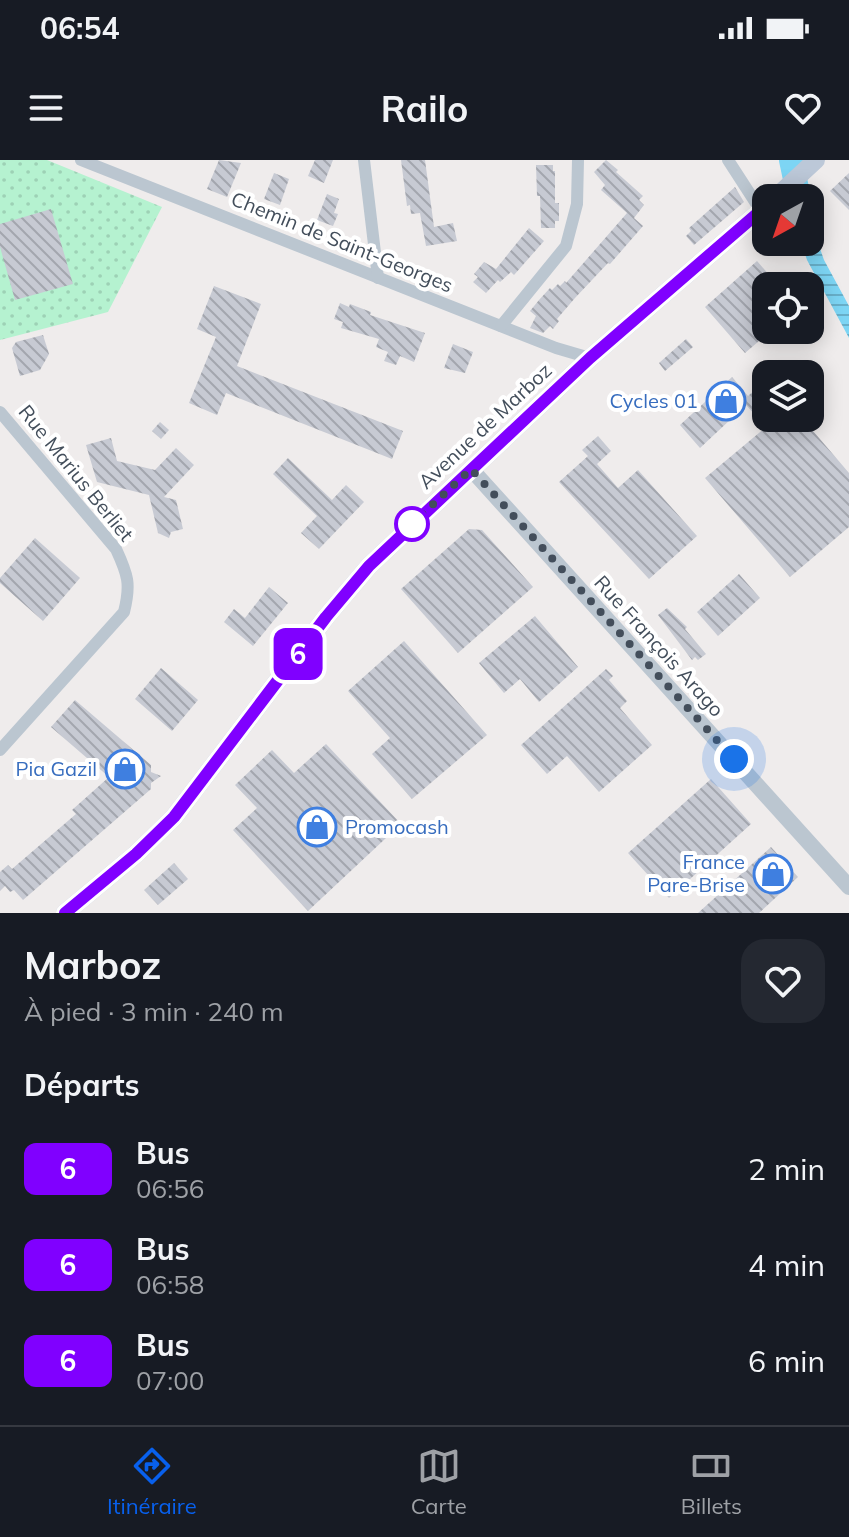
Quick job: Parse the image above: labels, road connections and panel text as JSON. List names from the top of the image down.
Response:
{
  "streets": {
    "main road": ["Avenue de Marboz"],
    "street": ["Chemin de Saint-Georges", "Rue Marius Berliet", "Rue François Arago"]
  },
  "crossings": [
    ["Chemin de Saint-Georges", "Avenue de Marboz"],
    ["Avenue de Marboz", "Rue François Arago"]
  ],
  "places": {
    "shop": [
      "Cycles 01",
      "Pia Gazil",
      "Promocash",
      "France Pare-Brise"
    ]
  },
  "lines": ["bus line 6"],
  "north": "bottom left",
  "page": {
    "status": "06:54",
    "header": "Railo",
    "on_map": "6",
    "heading": [
      ["Marboz", "À pied · 3 min · 240 m"],
      "Départs"
    ],
    "list": [
      {
        "mark": "6",
        "name": "Bus",
        "note": "06:56",
        "value": "2 min"
      },
      {
        "mark": "6",
        "name": "Bus",
        "note": "06:58",
        "value": "4 min"
      },
      {
        "mark": "6",
        "name": "Bus",
        "note": "07:00",
        "value": "6 min"
      }
    ],
    "tabs": ["Itinéraire", "Carte", "Billets"]
  }
}
